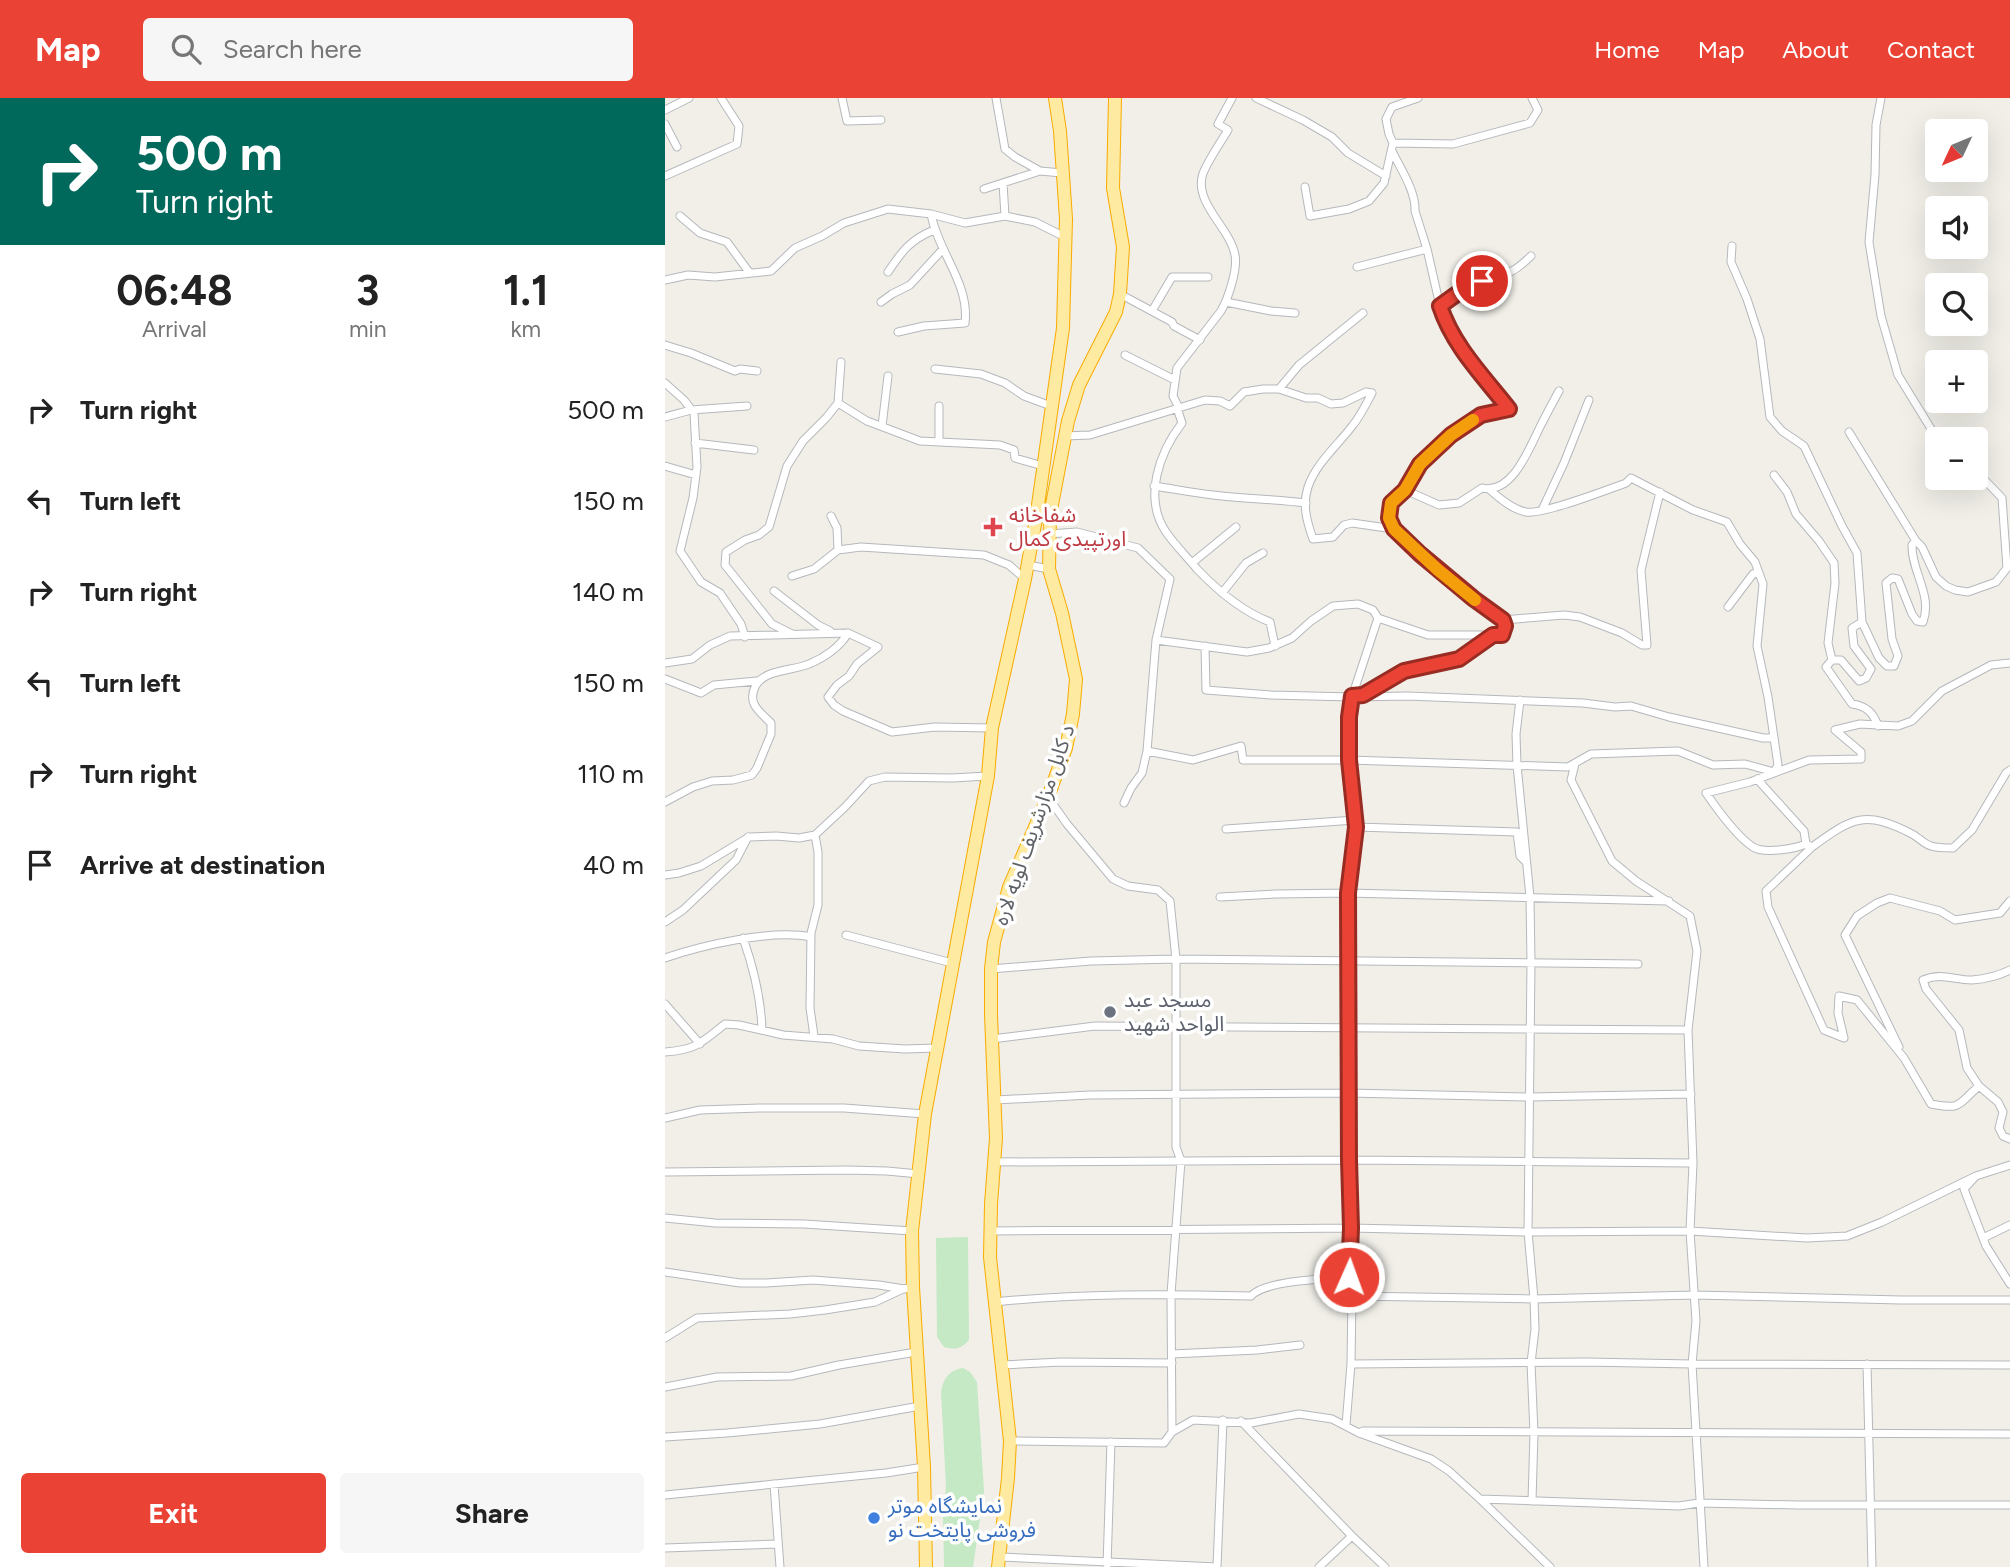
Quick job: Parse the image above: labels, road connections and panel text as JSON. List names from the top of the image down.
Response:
{
  "streets": {
    "highway": ["د کابل مزارشریف لویه لاره"]
  },
  "places": {
    "health": ["شفاخانه اورتپیدی کمال"],
    "other": ["مسجد عبد الواحد شهید", "نمایشگاه موتر فروشی پایتخت نو"]
  },
  "north": "bottom left",
  "page": {
    "header": "Map",
    "search": "Search here",
    "nav": [
      "Home",
      "Map",
      "About",
      "Contact"
    ],
    "turn": ["500 m", "Turn right"],
    "map_buttons": ["+", "−"],
    "eta": [
      "06:48",
      "Arrival",
      "3",
      "min",
      "1.1",
      "km"
    ],
    "list": [
      {
        "name": "Turn right",
        "value": "500 m"
      },
      {
        "name": "Turn left",
        "value": "150 m"
      },
      {
        "name": "Turn right",
        "value": "140 m"
      },
      {
        "name": "Turn left",
        "value": "150 m"
      },
      {
        "name": "Turn right",
        "value": "110 m"
      },
      {
        "name": "Arrive at destination",
        "value": "40 m"
      }
    ],
    "buttons": ["Exit", "Share"]
  }
}
